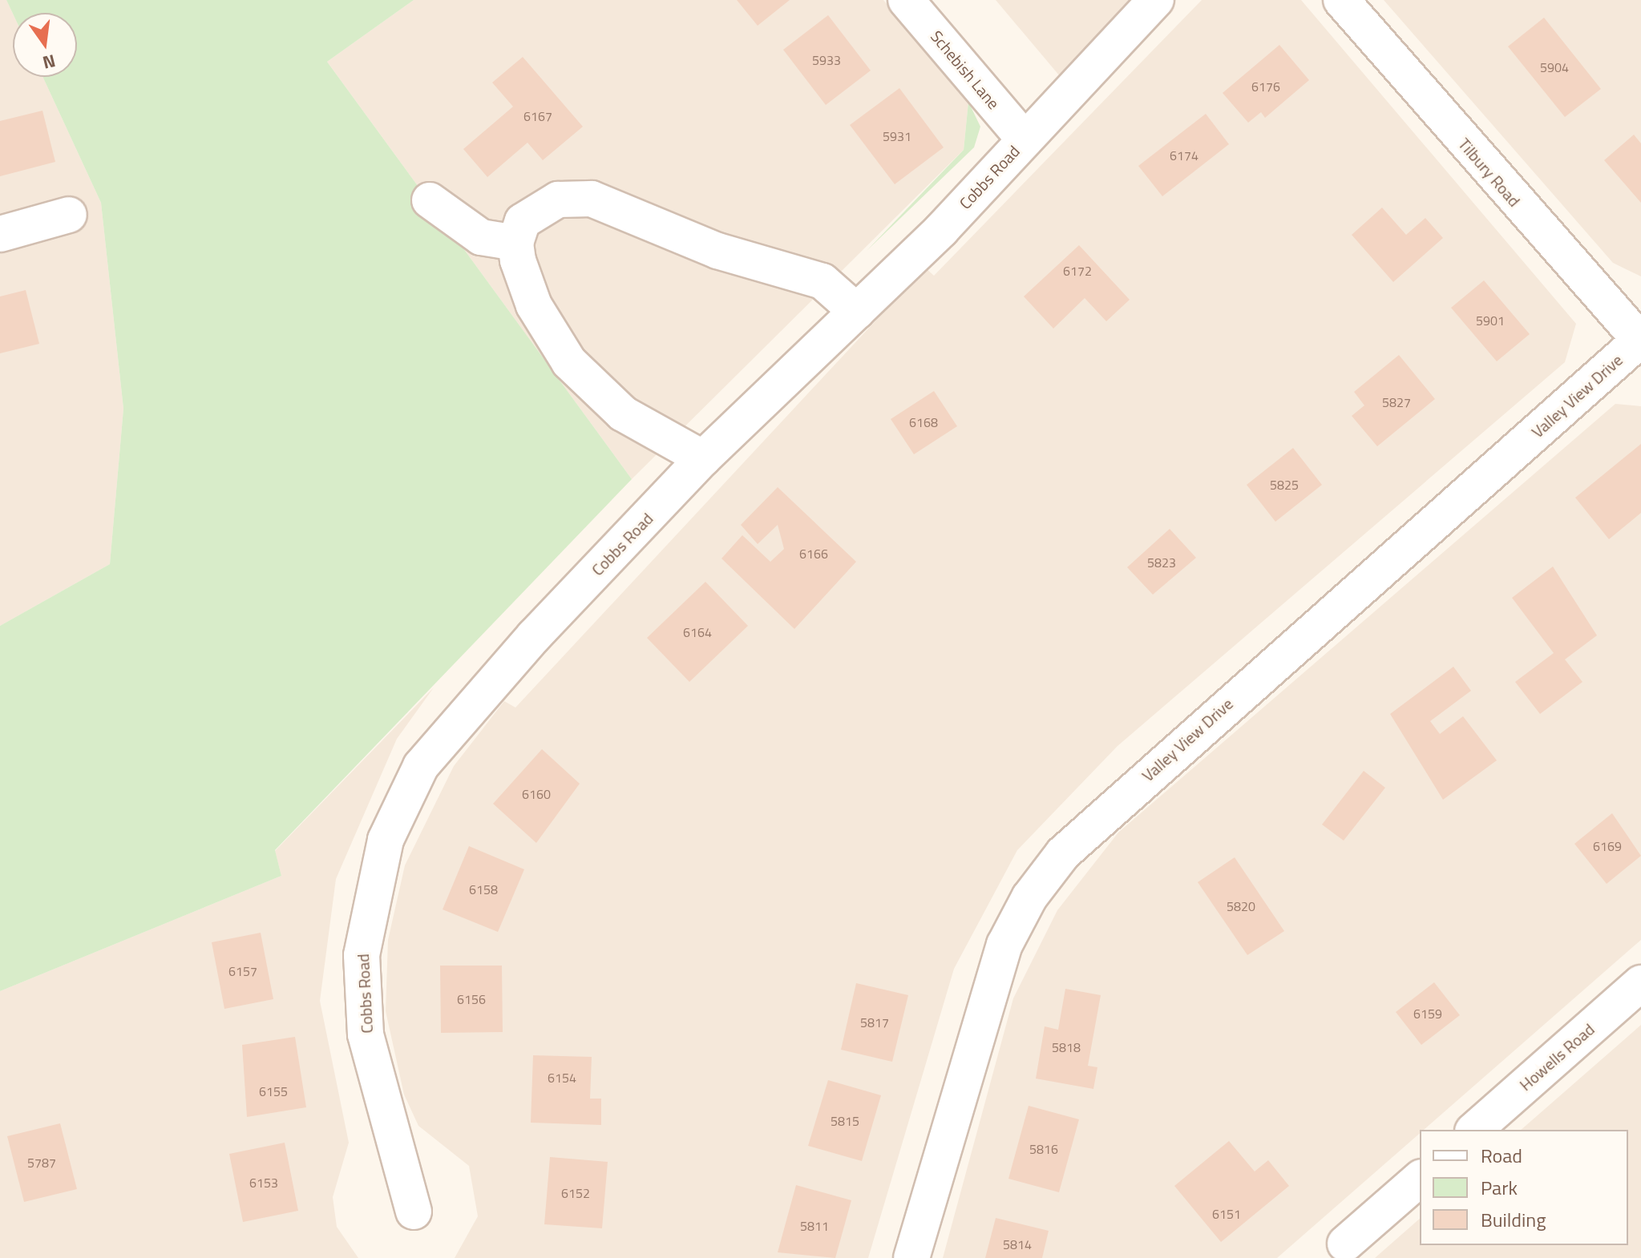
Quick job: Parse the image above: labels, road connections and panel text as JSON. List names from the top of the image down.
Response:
{
  "streets": {
    "street": [
      "Schebish Lane",
      "Tilbury Road",
      "Cobbs Road",
      "Valley View Drive",
      "Howells Road"
    ]
  },
  "crossings": [
    ["Schebish Lane", "Cobbs Road"],
    ["Tilbury Road", "Valley View Drive"]
  ],
  "house_numbers": [
    "5933",
    "5904",
    "6176",
    "6167",
    "5931",
    "6174",
    "6172",
    "5901",
    "5827",
    "6168",
    "5825",
    "6166",
    "5823",
    "6164",
    "6160",
    "6169",
    "6158",
    "5820",
    "6157",
    "6156",
    "6159",
    "5817",
    "5818",
    "6154",
    "6155",
    "5815",
    "5816",
    "5787",
    "6153",
    "6152",
    "6151",
    "5811",
    "5814"
  ],
  "legend": ["Road", "Park", "Building"],
  "north": "bottom"
}
